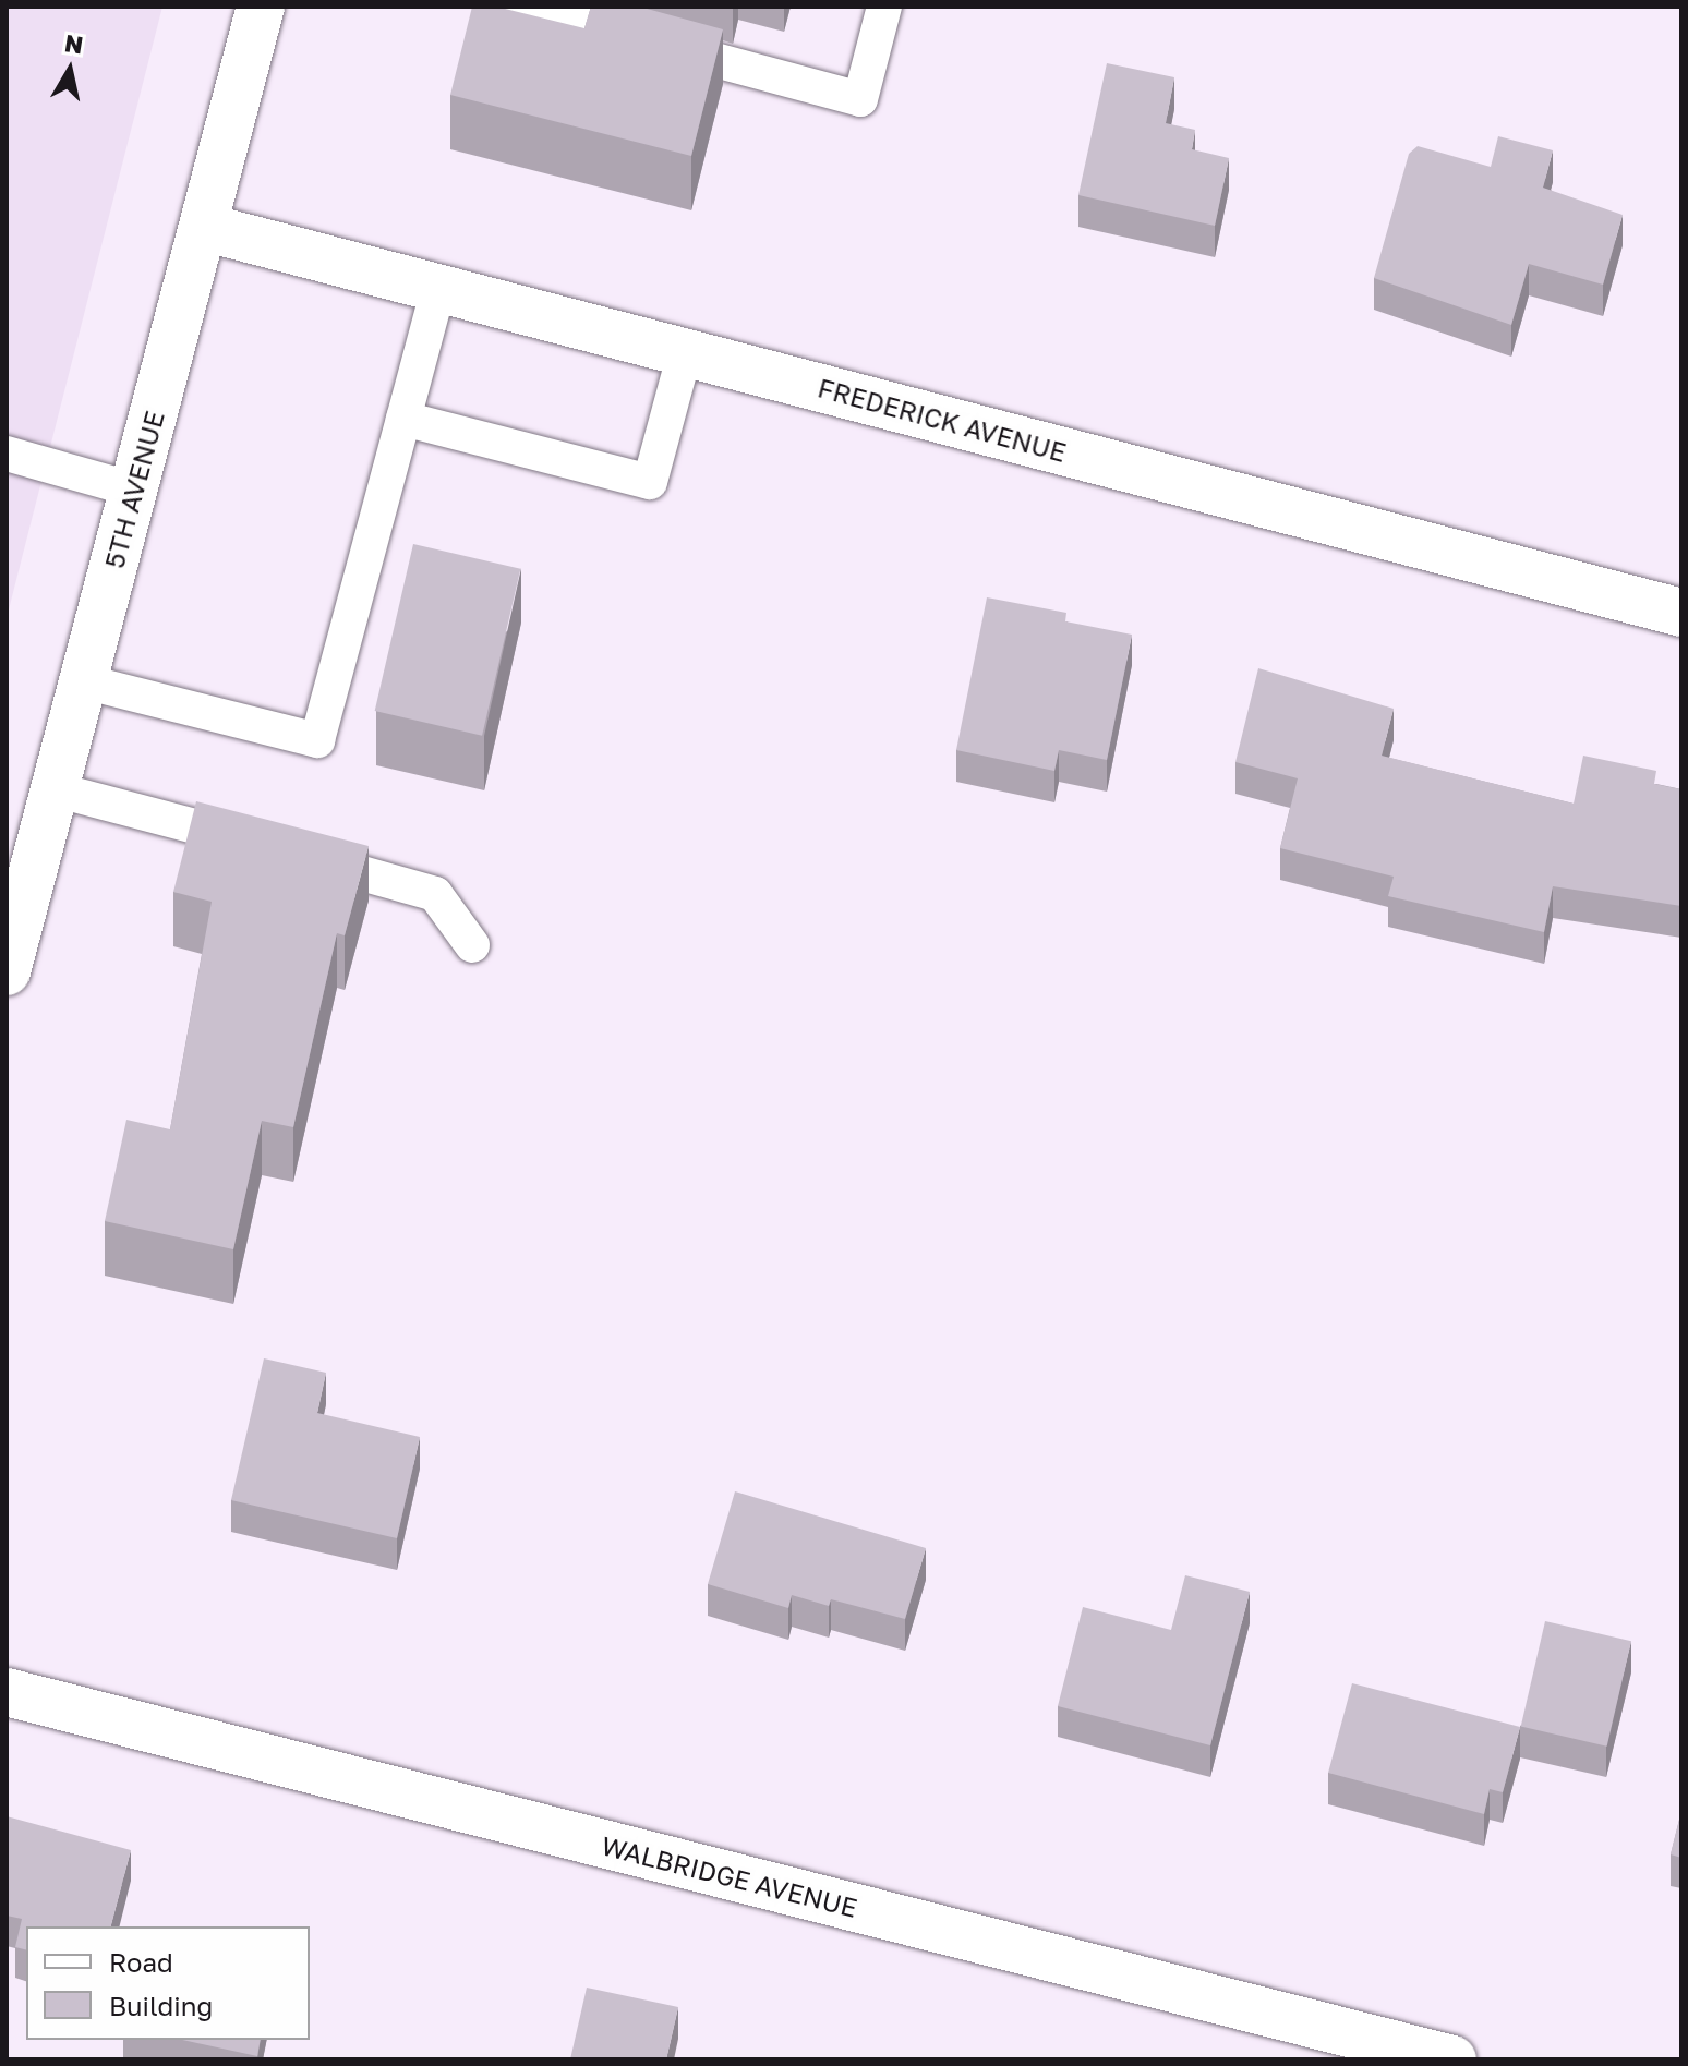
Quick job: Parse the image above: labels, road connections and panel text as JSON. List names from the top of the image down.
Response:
{
  "streets": {
    "street": ["FREDERICK AVENUE", "5TH AVENUE", "WALBRIDGE AVENUE"]
  },
  "crossings": [
    ["FREDERICK AVENUE", "5TH AVENUE"]
  ],
  "legend": ["Road", "Building"],
  "north": "top"
}
